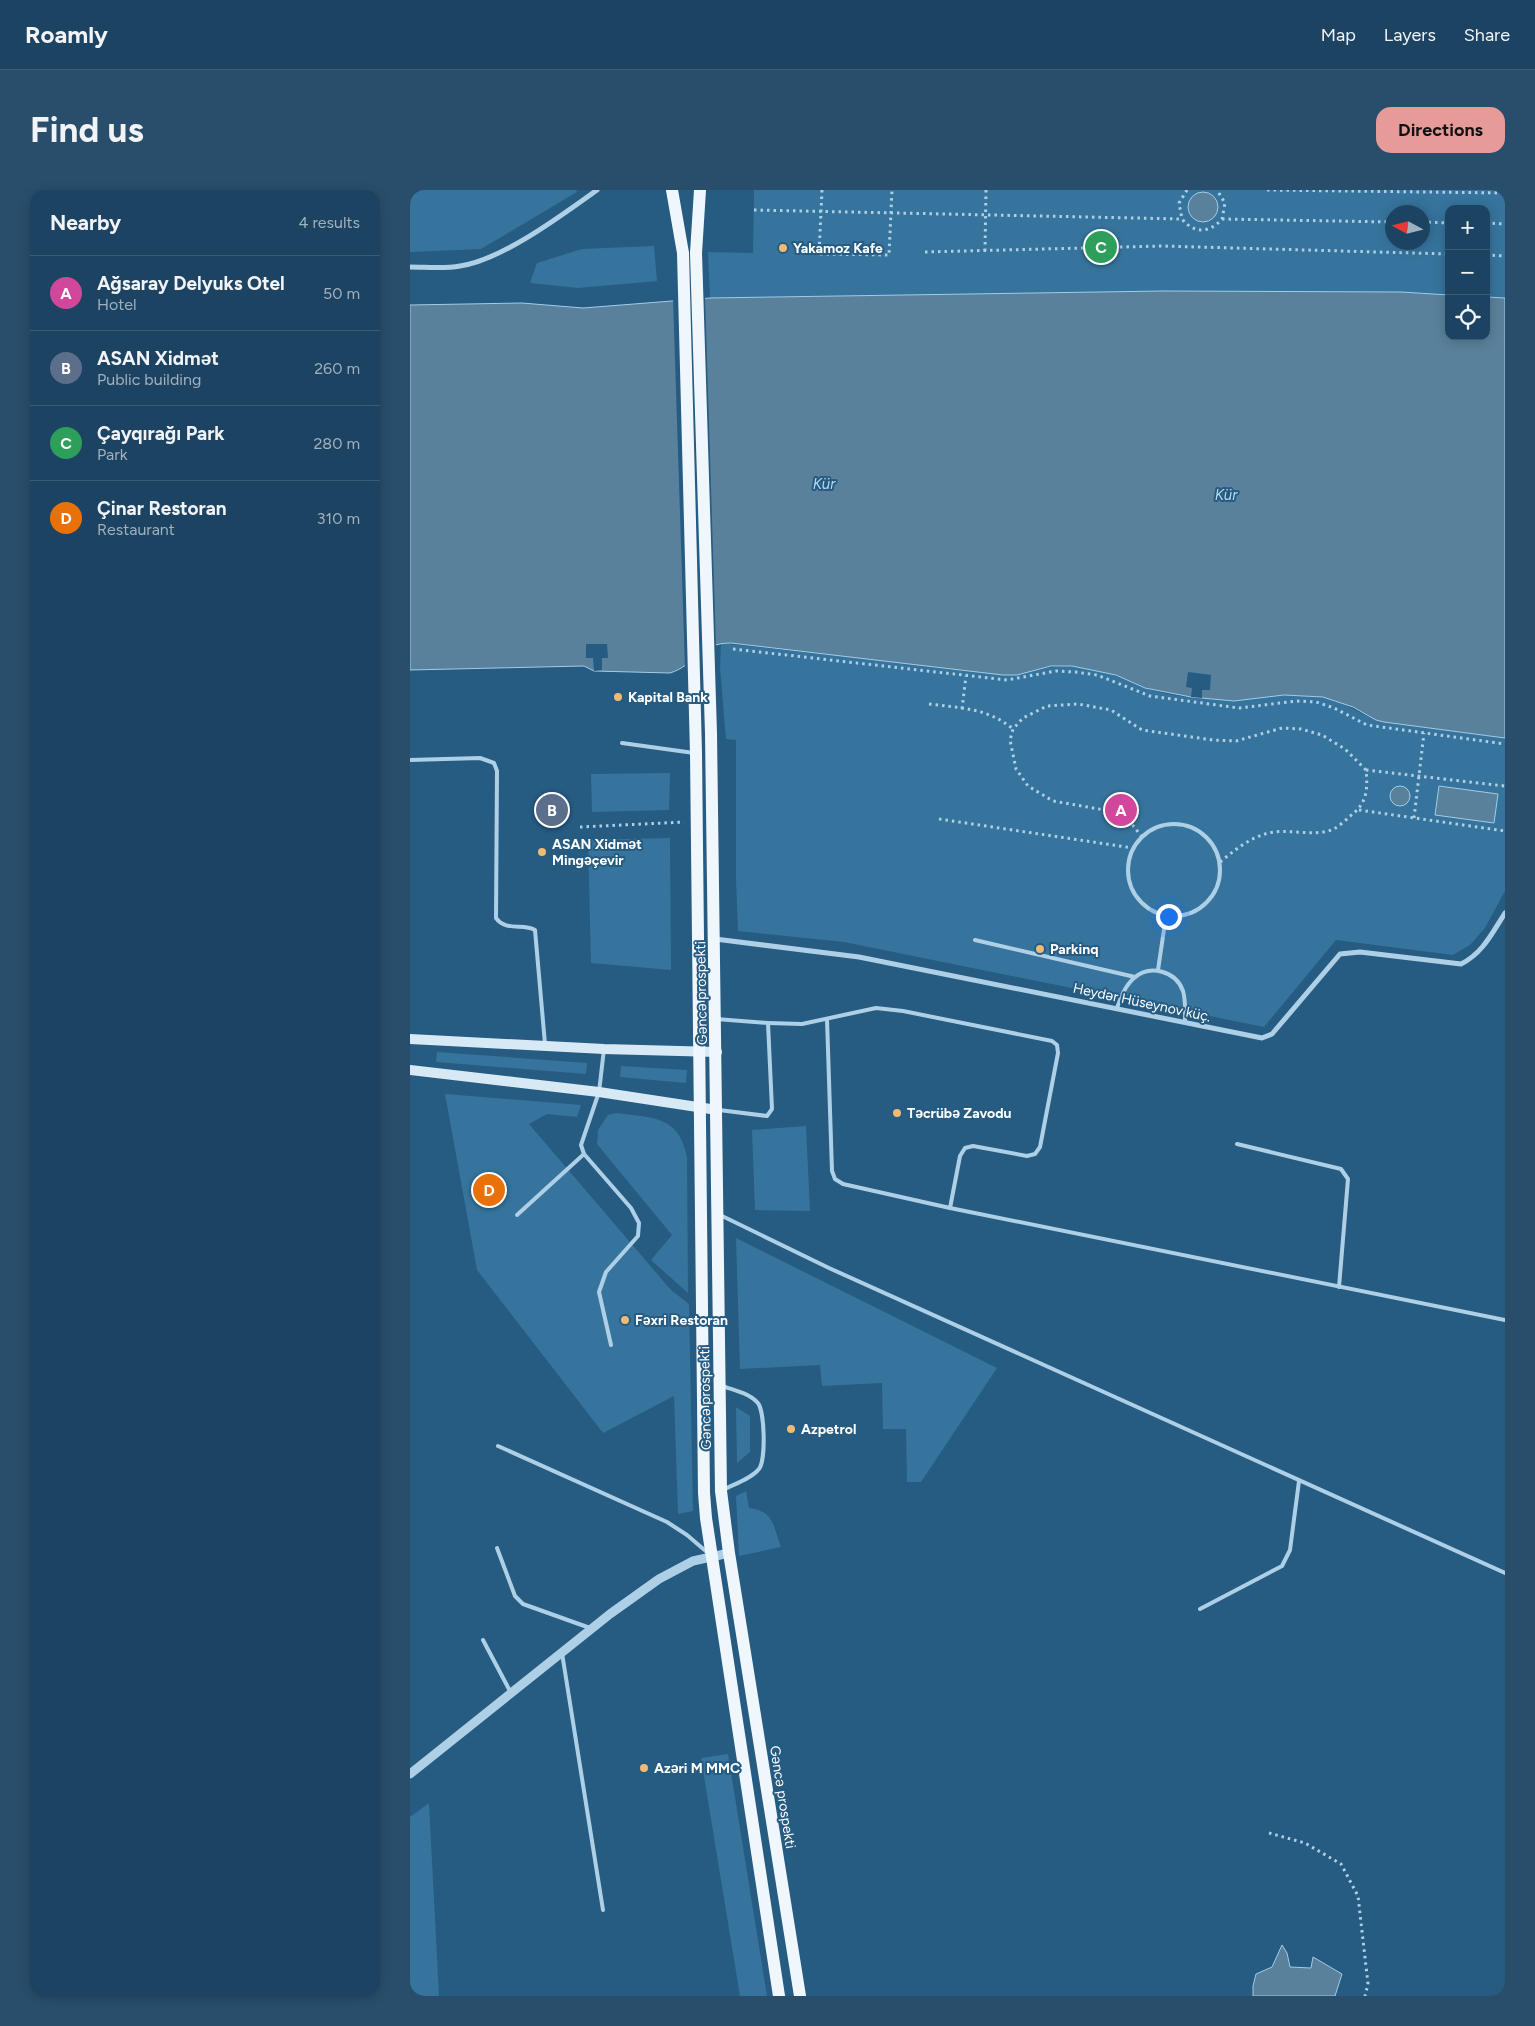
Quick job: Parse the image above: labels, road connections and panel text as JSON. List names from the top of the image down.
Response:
{
  "streets": {
    "main road": ["Gəncə prospekti"],
    "street": ["Heydər Hüseynov küç."]
  },
  "crossings": [
    ["Gəncə prospekti", "Heydər Hüseynov küç."]
  ],
  "water": ["Kür"],
  "places": [
    "Yakamoz Kafe",
    "Kapital Bank",
    "ASAN Xidmət Mingəçevir",
    "Parkinq",
    "Təcrübə Zavodu",
    "Fəxri Restoran",
    "Azpetrol",
    "Azəri M MMC"
  ],
  "north": "left",
  "page": {
    "header": "Roamly",
    "nav": ["Map", "Layers", "Share"],
    "buttons": "Directions",
    "title": "Find us",
    "heading": ["Nearby", "4 results"],
    "map_buttons": ["+", "−"],
    "pins": [
      "C",
      "A",
      "B",
      "D"
    ],
    "list": [
      {
        "mark": "A",
        "name": "Ağsaray Delyuks Otel",
        "note": "Hotel",
        "value": "50 m"
      },
      {
        "mark": "B",
        "name": "ASAN Xidmət",
        "note": "Public building",
        "value": "260 m"
      },
      {
        "mark": "C",
        "name": "Çayqırağı Park",
        "note": "Park",
        "value": "280 m"
      },
      {
        "mark": "D",
        "name": "Çinar Restoran",
        "note": "Restaurant",
        "value": "310 m"
      }
    ]
  }
}
